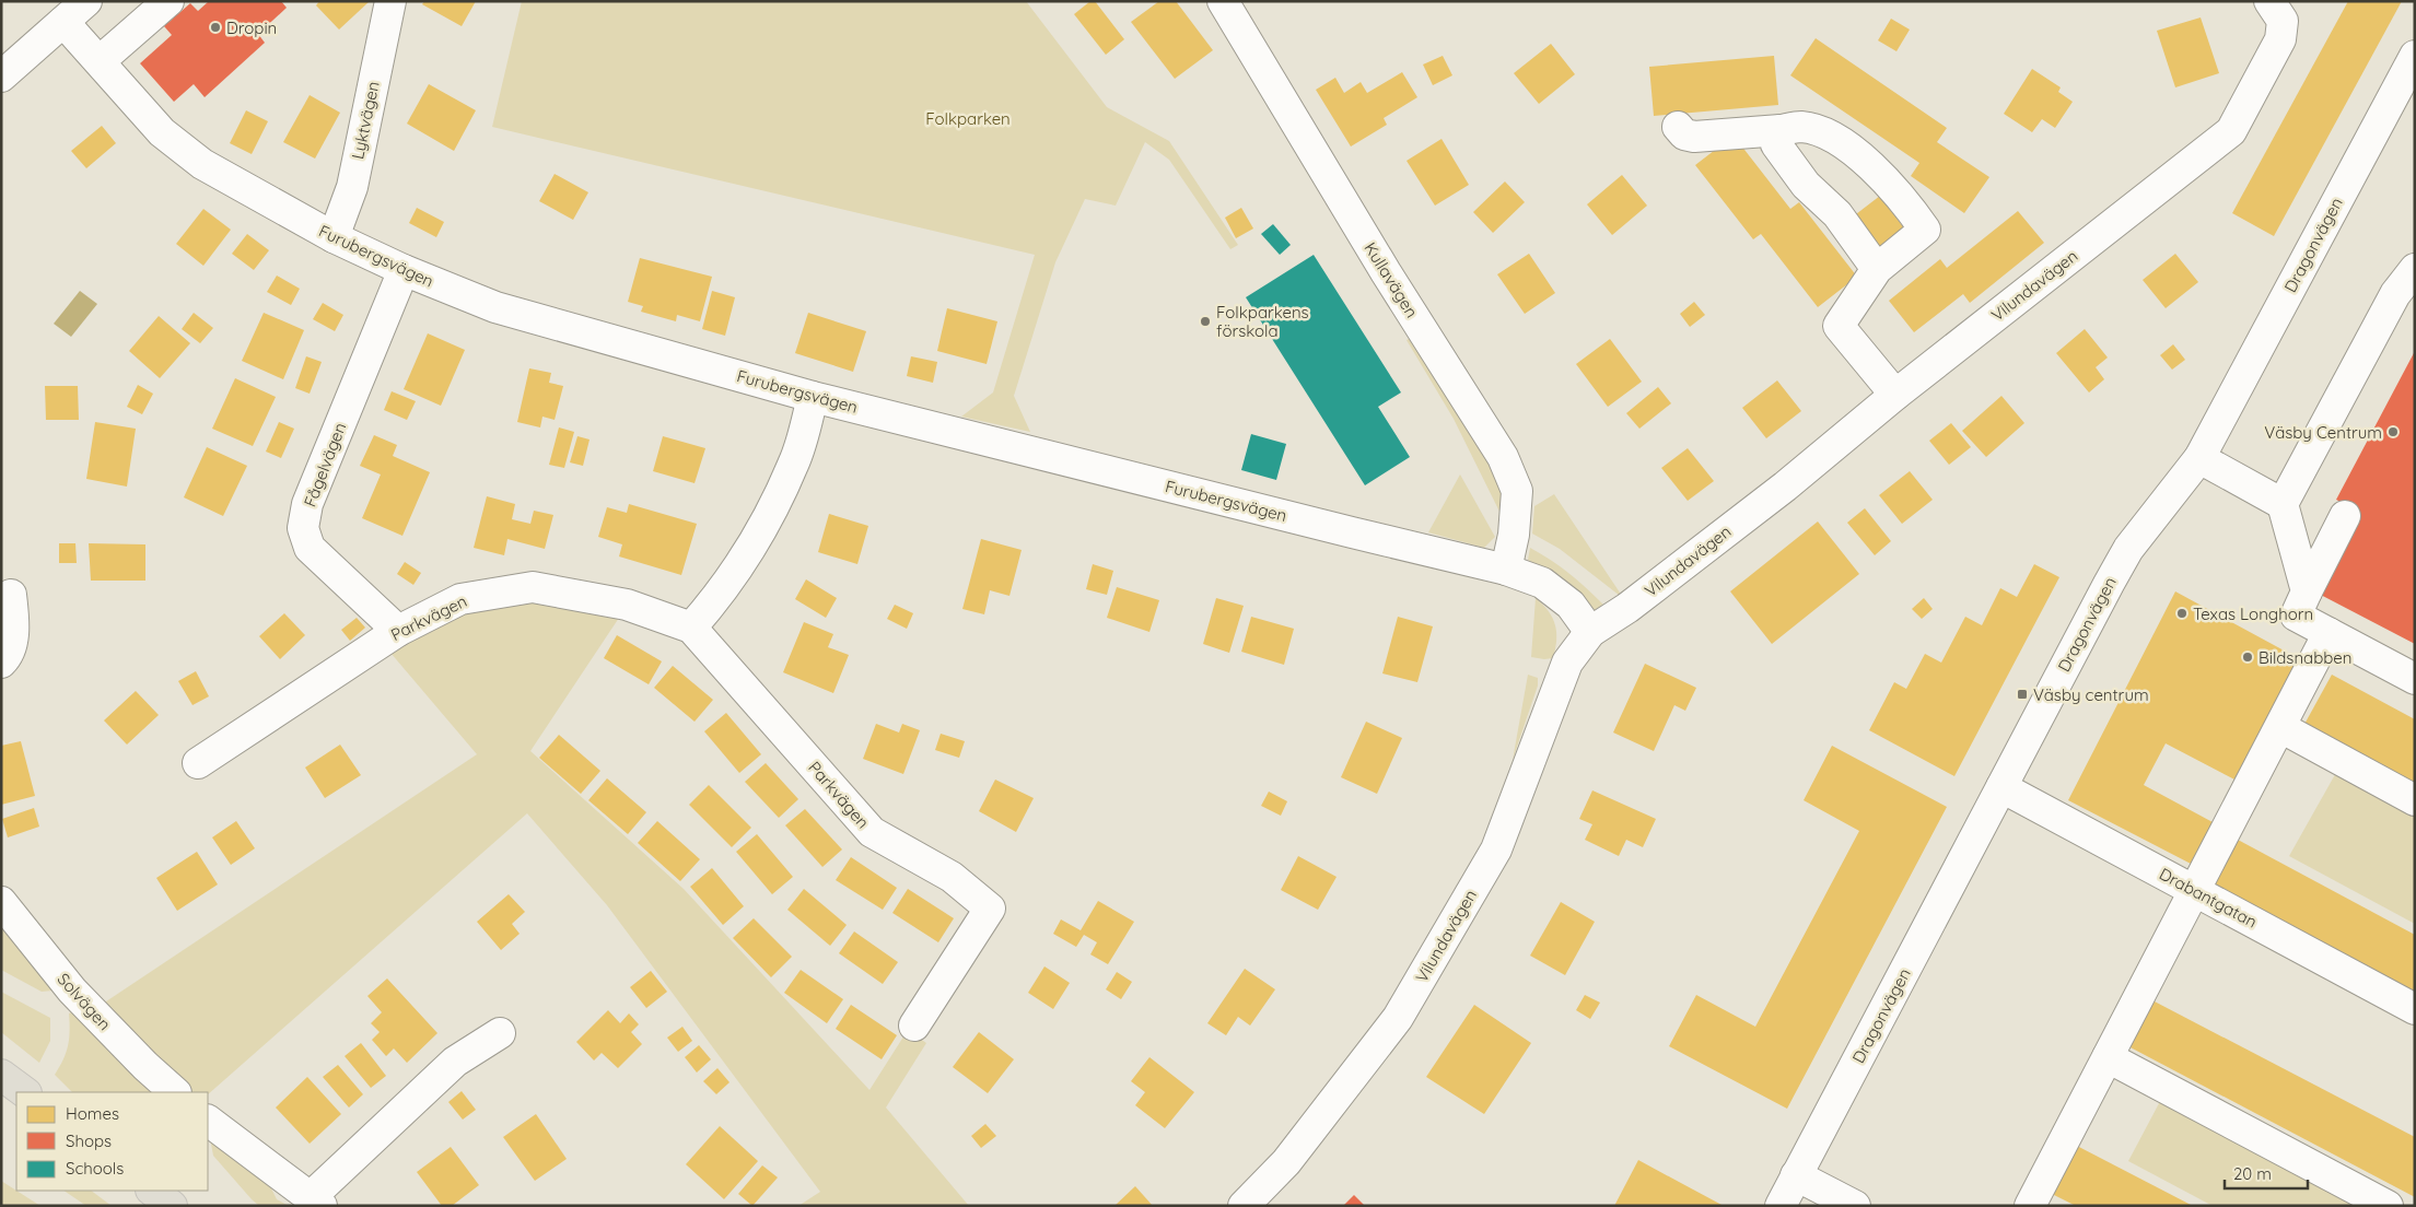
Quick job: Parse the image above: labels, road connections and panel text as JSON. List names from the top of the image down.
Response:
{
  "streets": {
    "street": [
      "Lyktvägen",
      "Dragonvägen",
      "Furubergsvägen",
      "Kullavägen",
      "Vilundavägen",
      "Fågelvägen",
      "Parkvägen",
      "Drabantgatan",
      "Solvägen"
    ]
  },
  "crossings": [
    ["Lyktvägen", "Furubergsvägen"],
    ["Dragonvägen", "Drabantgatan"],
    ["Furubergsvägen", "Kullavägen"],
    ["Furubergsvägen", "Vilundavägen"],
    ["Furubergsvägen", "Fågelvägen"],
    ["Fågelvägen", "Parkvägen"]
  ],
  "parks": ["Folkparken"],
  "places": {
    "other": [
      "Dropin",
      "Folkparkens förskola",
      "Väsby Centrum",
      "Texas Longhorn",
      "Bildsnabben"
    ],
    "transit": ["Väsby centrum"]
  },
  "legend": ["Homes", "Shops", "Schools"],
  "scale_bar": "20 m"
}
